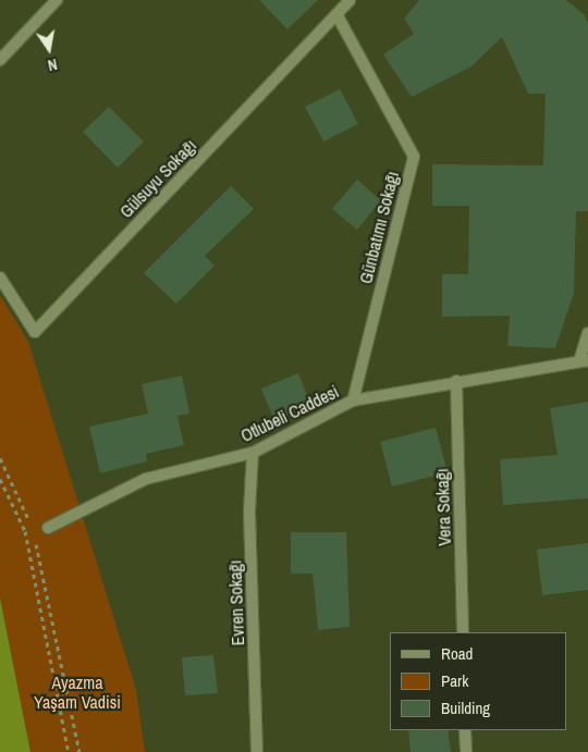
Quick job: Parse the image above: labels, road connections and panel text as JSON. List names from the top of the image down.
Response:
{
  "streets": {
    "street": [
      "Gülsuyu Sokağı",
      "Günbatımı Sokağı",
      "Otlubeli Caddesi",
      "Vera Sokağı",
      "Evren Sokağı"
    ]
  },
  "crossings": [
    ["Gülsuyu Sokağı", "Günbatımı Sokağı"],
    ["Günbatımı Sokağı", "Otlubeli Caddesi"],
    ["Otlubeli Caddesi", "Vera Sokağı"],
    ["Otlubeli Caddesi", "Evren Sokağı"]
  ],
  "parks": ["Ayazma Yaşam Vadisi"],
  "legend": ["Road", "Park", "Building"],
  "north": "bottom"
}
